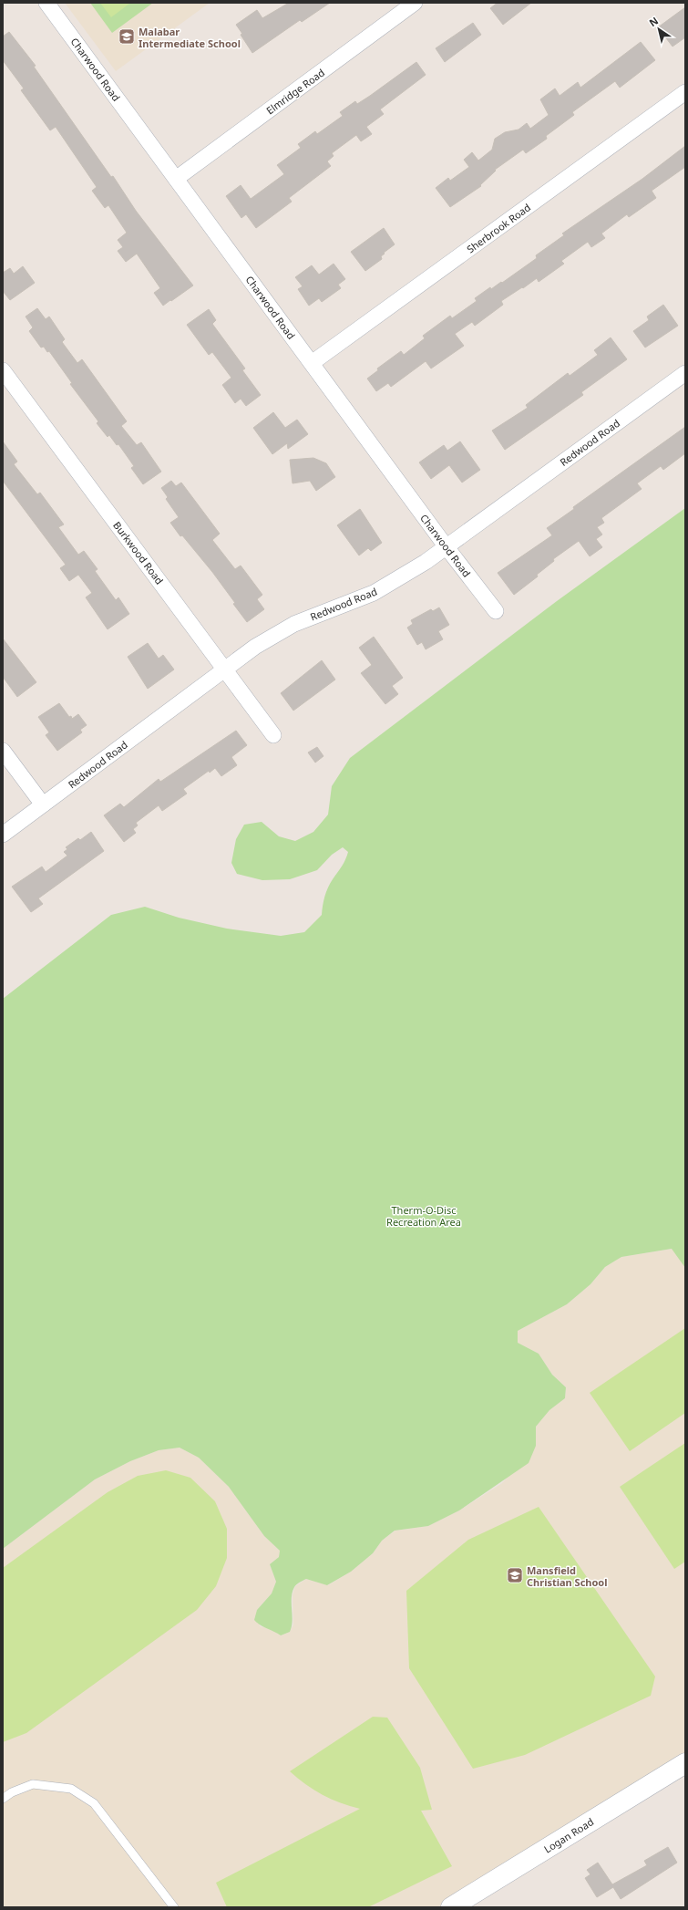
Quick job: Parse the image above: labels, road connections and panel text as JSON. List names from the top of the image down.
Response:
{
  "streets": {
    "street": [
      "Charwood Road",
      "Elmridge Road",
      "Sherbrook Road",
      "Redwood Road",
      "Burkwood Road",
      "Logan Road"
    ]
  },
  "crossings": [
    ["Charwood Road", "Elmridge Road"],
    ["Charwood Road", "Sherbrook Road"],
    ["Charwood Road", "Redwood Road"],
    ["Redwood Road", "Burkwood Road"]
  ],
  "parks": ["Therm-O-Disc Recreation Area"],
  "places": {
    "school or university": ["Malabar Intermediate School", "Mansfield Christian School"]
  },
  "north": "top left"
}
